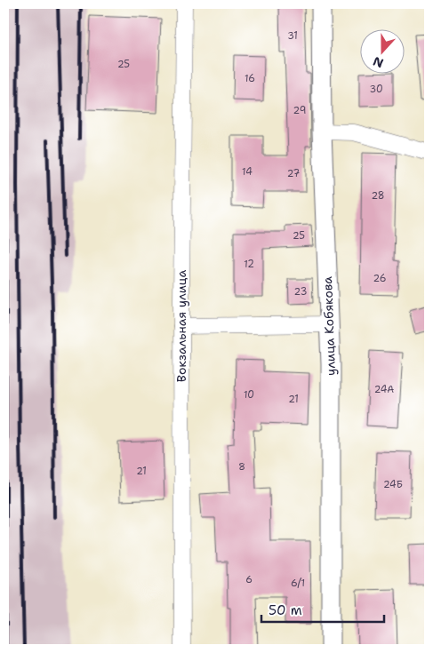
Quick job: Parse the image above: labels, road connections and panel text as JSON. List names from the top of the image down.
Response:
{
  "streets": {
    "street": ["Вокзальная улица", "улица Кобякова"]
  },
  "house_numbers": [
    "31",
    "25",
    "16",
    "30",
    "29",
    "14",
    "27",
    "28",
    "25",
    "12",
    "26",
    "23",
    "24А",
    "10",
    "21",
    "8",
    "21",
    "24Б",
    "6",
    "6/1"
  ],
  "scale_bar": "50 m",
  "north": "bottom"
}
